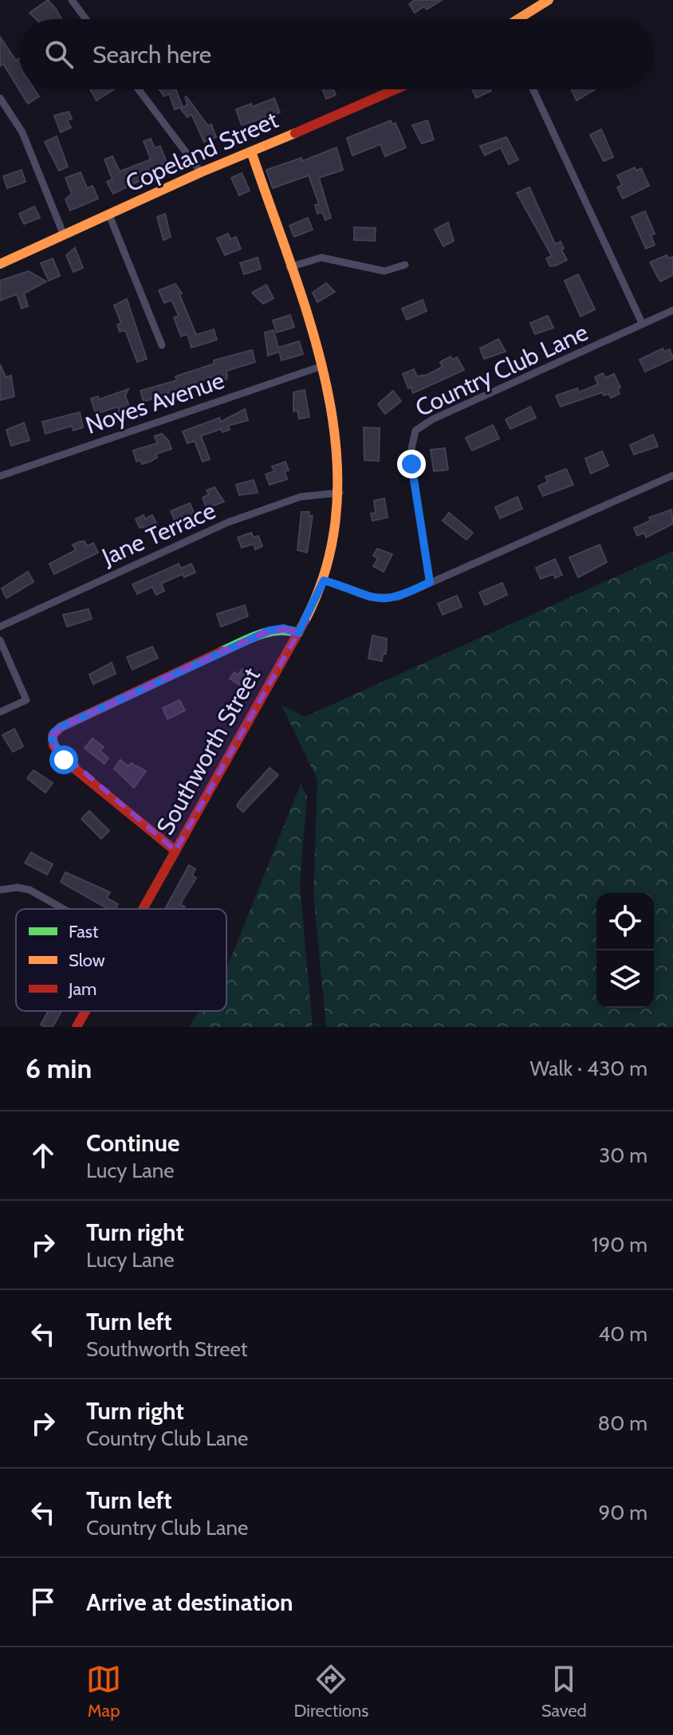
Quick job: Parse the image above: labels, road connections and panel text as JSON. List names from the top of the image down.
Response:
{
  "streets": {
    "street": [
      "Copeland Street",
      "Country Club Lane",
      "Noyes Avenue",
      "Jane Terrace",
      "Southworth Street"
    ]
  },
  "crossings": [
    ["Copeland Street", "Southworth Street"],
    ["Noyes Avenue", "Southworth Street"],
    ["Jane Terrace", "Southworth Street"]
  ],
  "legend": ["Fast", "Slow", "Jam"],
  "page": {
    "search": "Search here",
    "heading": ["6 min", "Walk · 430 m"],
    "list": [
      ["Continue", "Lucy Lane", "30 m"],
      ["Turn right", "Lucy Lane", "190 m"],
      ["Turn left", "Southworth Street", "40 m"],
      ["Turn right", "Country Club Lane", "80 m"],
      ["Turn left", "Country Club Lane", "90 m"],
      "Arrive at destination"
    ],
    "nav": ["Map", "Directions", "Saved"]
  }
}
